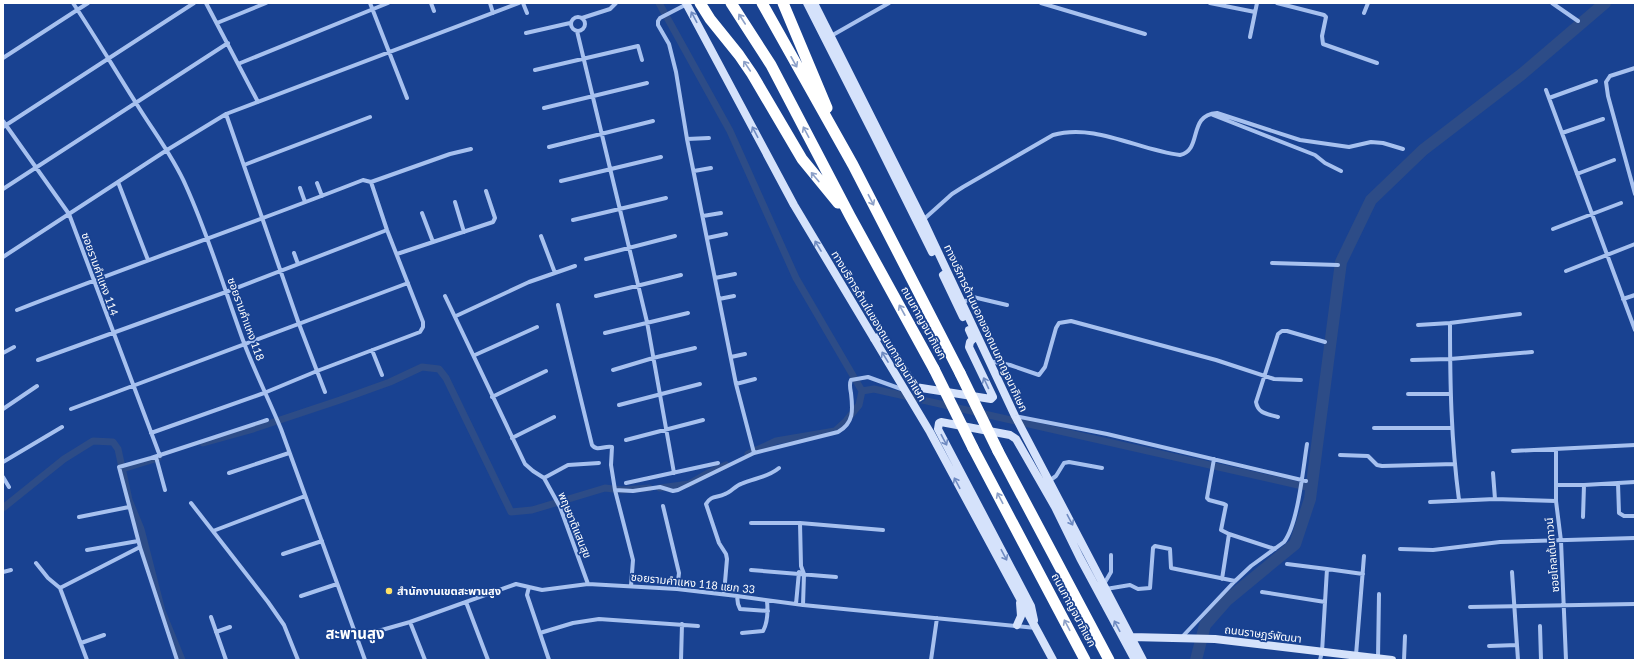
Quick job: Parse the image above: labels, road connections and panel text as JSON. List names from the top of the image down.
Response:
{
  "streets": {
    "highway": ["ถนนกาญจนาภิเษก"],
    "main road": ["ทางบริการด้านในของถนนกาญจนาภิเษก", "ทางบริการด้านนอกของถนนกาญจนาภิเษก", "ถนนราษฏร์พัฒนา"],
    "street": [
      "ซอยรามคำแหง 114",
      "ซอยรามคำแหง 118",
      "พฤษชาติแสนสุข",
      "ซอยโกลเด้นทาวน์",
      "ซอยรามคำแหง 118 แยก 33"
    ]
  },
  "crossings": [
    ["ซอยรามคำแหง 118", "ซอยรามคำแหง 118 แยก 33"],
    ["ทางบริการด้านในของถนนกาญจนาภิเษก", "ซอยรามคำแหง 118 แยก 33"],
    ["ทางบริการด้านนอกของถนนกาญจนาภิเษก", "ถนนราษฏร์พัฒนา"],
    ["พฤษชาติแสนสุข", "ซอยรามคำแหง 118 แยก 33"]
  ],
  "one_way": ["ทางบริการด้านในของถนนกาญจนาภิเษก"],
  "districts": ["สะพานสูง"],
  "places": ["สำนักงานเขตสะพานสูง"]
}
